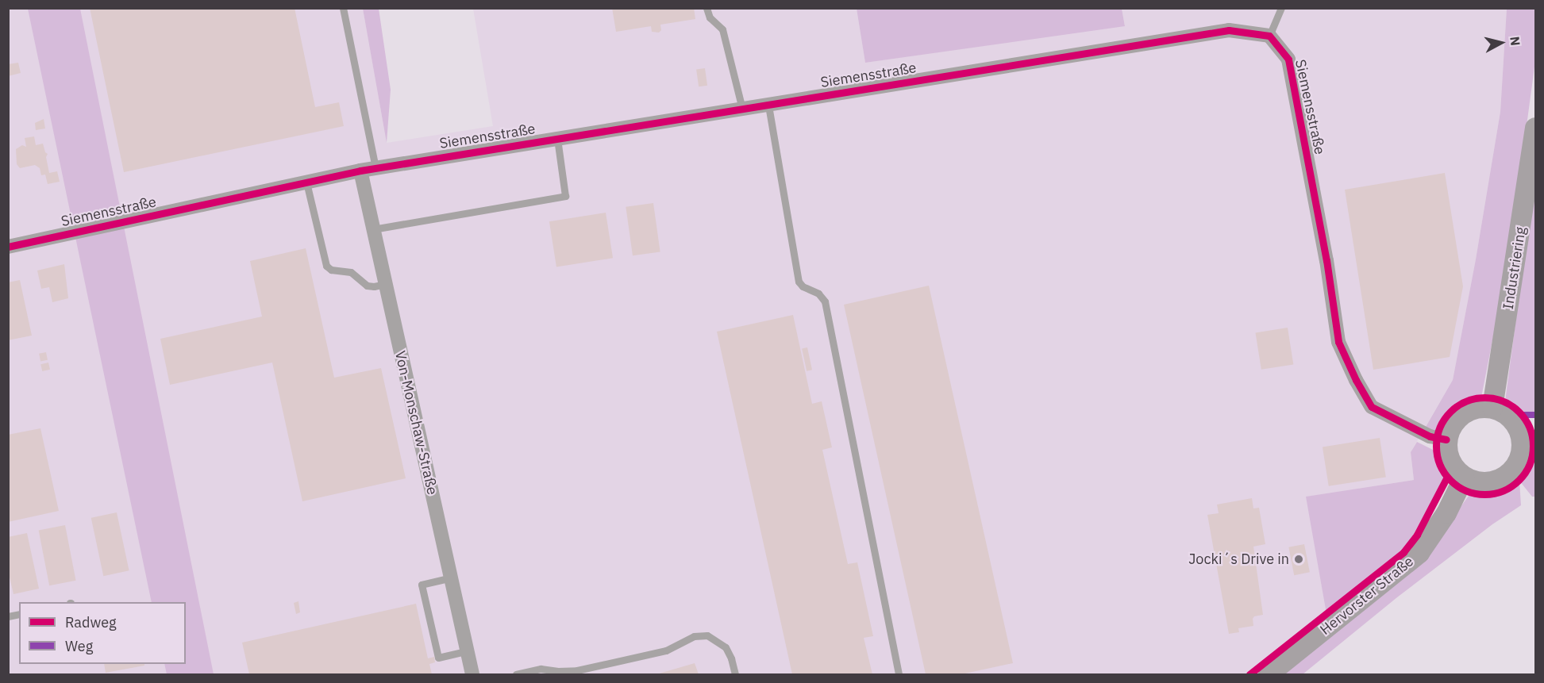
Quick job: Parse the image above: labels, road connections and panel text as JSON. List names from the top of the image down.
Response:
{
  "streets": {
    "street": [
      "Siemensstraße",
      "Industriering",
      "Von-Monschaw-Straße",
      "Hervorster Straße"
    ]
  },
  "crossings": [
    ["Siemensstraße", "Industriering"],
    ["Siemensstraße", "Von-Monschaw-Straße"],
    ["Siemensstraße", "Hervorster Straße"],
    ["Industriering", "Hervorster Straße"]
  ],
  "places": ["Jocki´s Drive in"],
  "legend": ["Radweg", "Weg"],
  "north": "right"
}
